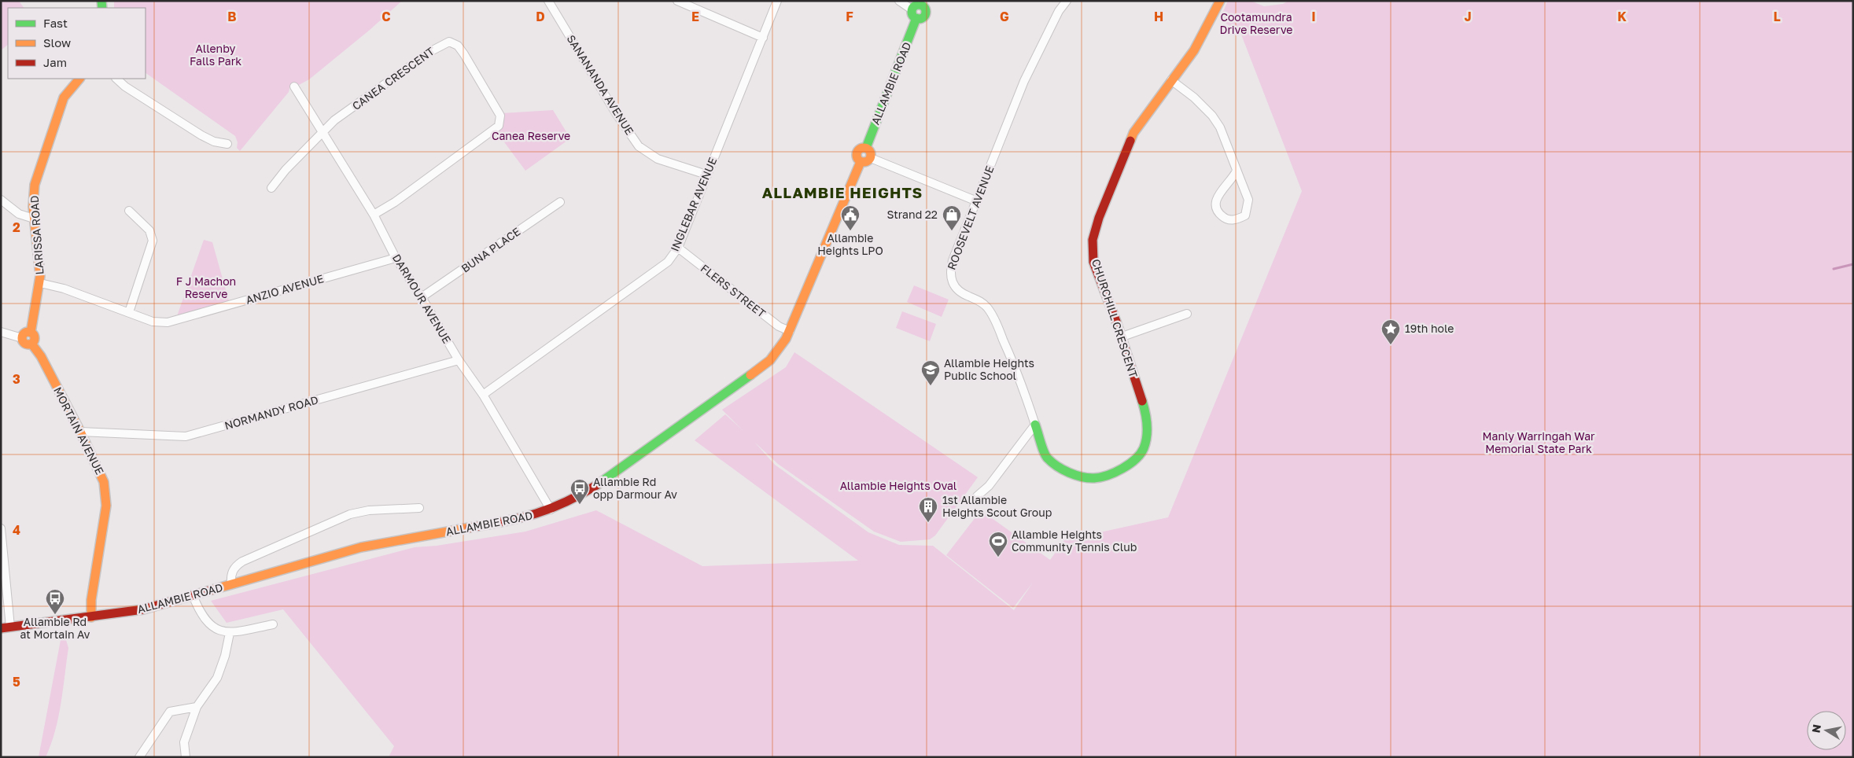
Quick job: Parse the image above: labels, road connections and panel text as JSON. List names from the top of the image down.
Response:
{
  "streets": {
    "main road": [
      "ALLAMBIE ROAD",
      "LARISSA ROAD",
      "CHURCHILL CRESCENT",
      "MORTAIN AVENUE"
    ],
    "street": [
      "CANEA CRESCENT",
      "SANANANDA AVENUE",
      "INGLEBAR AVENUE",
      "ROOSEVELT AVENUE",
      "BUNA PLACE",
      "ANZIO AVENUE",
      "FLERS STREET",
      "DARMOUR AVENUE",
      "NORMANDY ROAD"
    ]
  },
  "crossings": [
    ["CANEA CRESCENT", "DARMOUR AVENUE"],
    ["ALLAMBIE ROAD", "FLERS STREET"],
    ["ALLAMBIE ROAD", "DARMOUR AVENUE"],
    ["ALLAMBIE ROAD", "MORTAIN AVENUE"],
    ["SANANANDA AVENUE", "INGLEBAR AVENUE"],
    ["INGLEBAR AVENUE", "FLERS STREET"],
    ["INGLEBAR AVENUE", "DARMOUR AVENUE"],
    ["ROOSEVELT AVENUE", "CHURCHILL CRESCENT"],
    ["LARISSA ROAD", "ANZIO AVENUE"],
    ["LARISSA ROAD", "MORTAIN AVENUE"],
    ["BUNA PLACE", "DARMOUR AVENUE"],
    ["ANZIO AVENUE", "DARMOUR AVENUE"],
    ["DARMOUR AVENUE", "NORMANDY ROAD"],
    ["NORMANDY ROAD", "MORTAIN AVENUE"]
  ],
  "districts": ["ALLAMBIE HEIGHTS"],
  "parks": [
    "Cootamundra Drive Reserve",
    "Allenby Falls Park",
    "Canea Reserve",
    "F J Machon Reserve",
    "Manly Warringah War Memorial State Park",
    "Allambie Heights Oval"
  ],
  "places": {
    "public building": ["Allambie Heights LPO"],
    "shop": ["Strand 22"],
    "place": ["19th hole"],
    "school or university": ["Allambie Heights Public School"],
    "bus stop": ["Allambie Rd opp Darmour Av", "Allambie Rd at Mortain Av"],
    "building": ["1st Allambie Heights Scout Group"],
    "sports": ["Allambie Heights Community Tennis Club"]
  },
  "legend": ["Fast", "Slow", "Jam"],
  "north": "left",
  "grid": {
    "columns": [
      "B",
      "C",
      "D",
      "E",
      "F",
      "G",
      "H",
      "I",
      "J",
      "K",
      "L"
    ],
    "rows": [
      "2",
      "3",
      "4",
      "5"
    ]
  }
}
